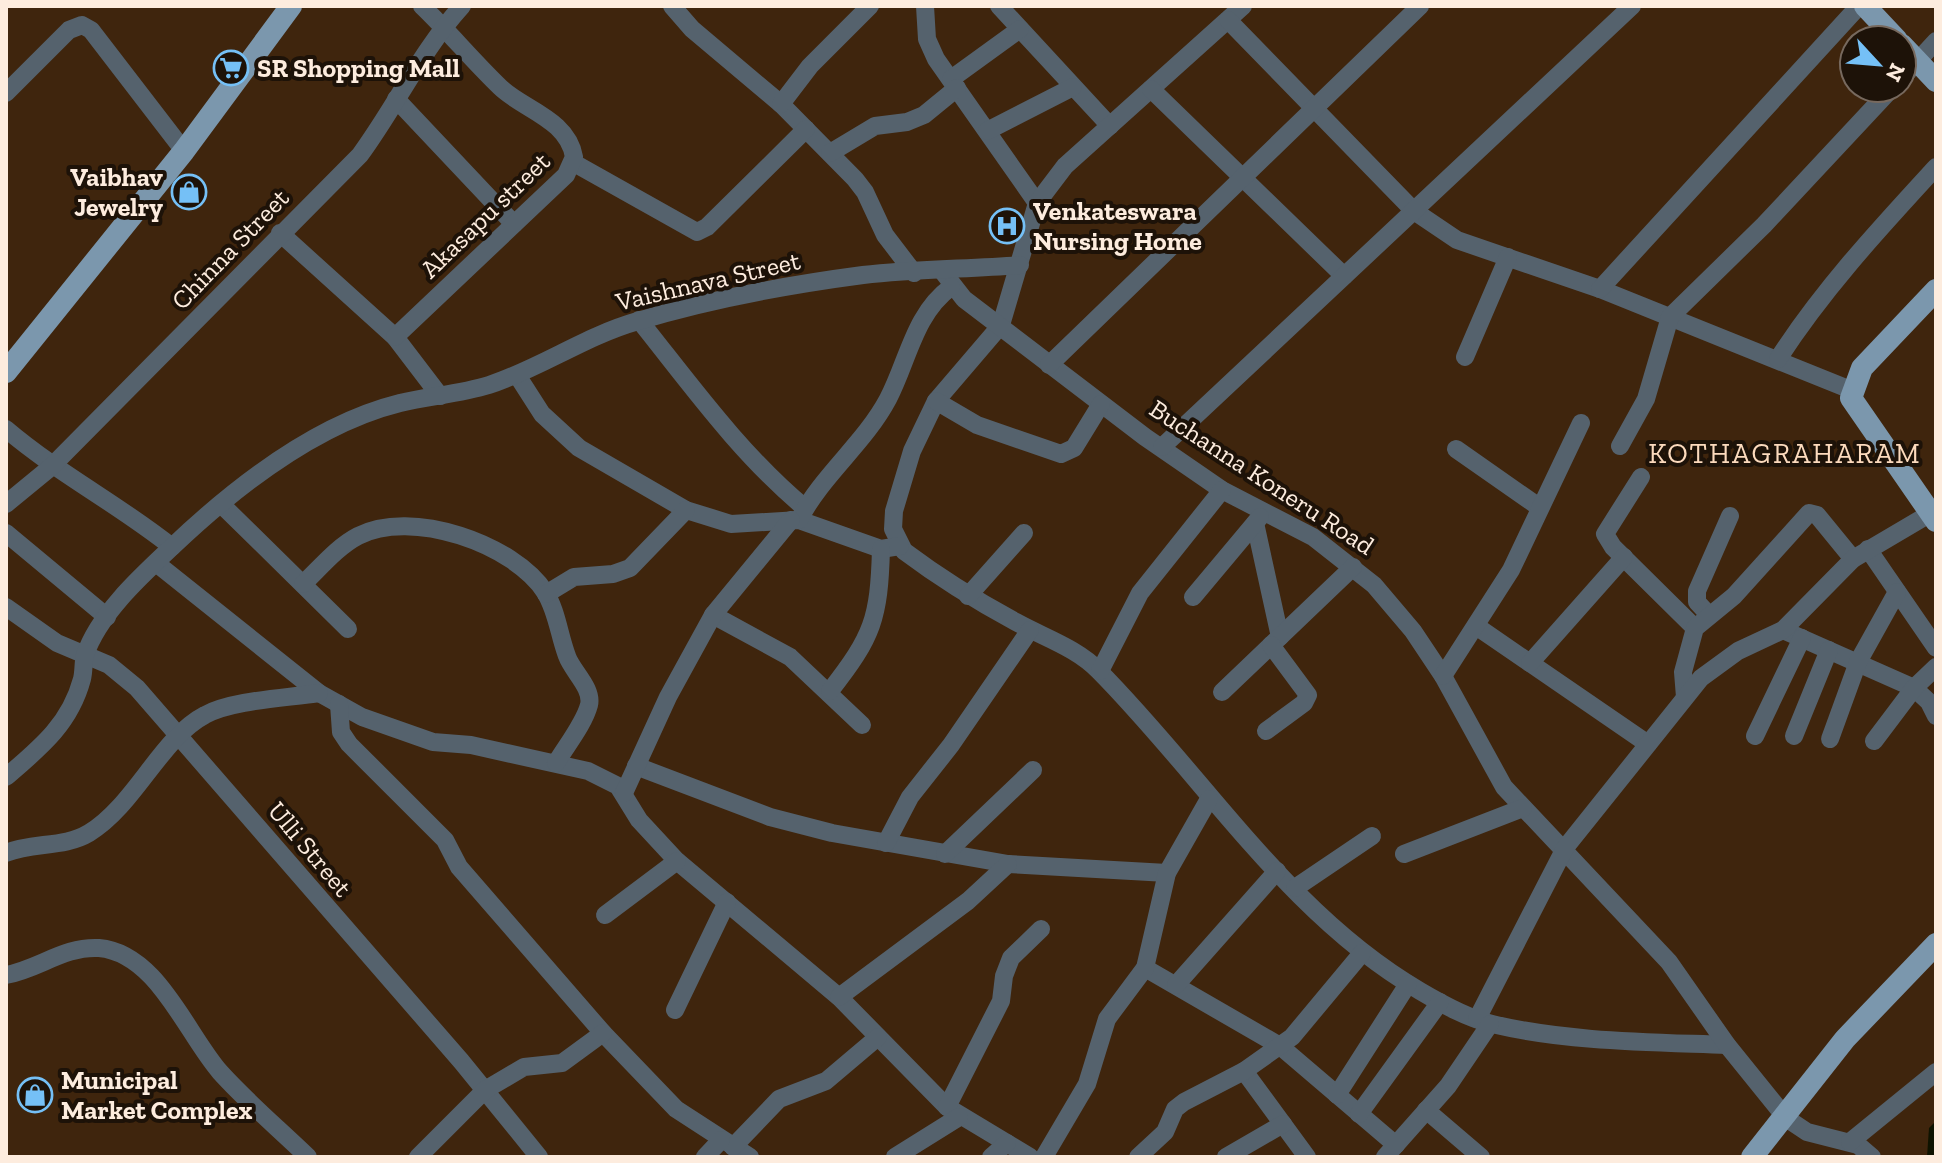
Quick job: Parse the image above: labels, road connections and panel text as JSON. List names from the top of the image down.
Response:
{
  "streets": {
    "street": [
      "Akasapu street",
      "Chinna Street",
      "Vaishnava Street",
      "Buchanna Koneru Road",
      "Ulli Street"
    ]
  },
  "crossings": [
    ["Akasapu street", "Chinna Street"],
    ["Vaishnava Street", "Buchanna Koneru Road"],
    ["Vaishnava Street", "Ulli Street"]
  ],
  "districts": ["KOTHAGRAHARAM"],
  "places": {
    "supermarket": ["SR Shopping Mall"],
    "shop": ["Vaibhav Jewelry", "Municipal Market Complex"],
    "hospital": ["Venkateswara Nursing Home"]
  },
  "north": "bottom right"
}
